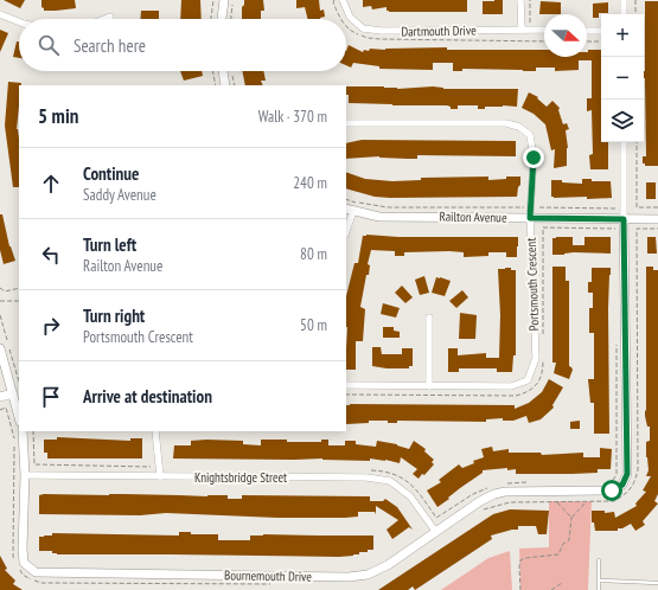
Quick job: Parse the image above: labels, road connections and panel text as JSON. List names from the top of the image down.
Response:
{
  "streets": {
    "street": [
      "Dartmouth Drive",
      "Railton Avenue",
      "Portsmouth Crescent",
      "Knightsbridge Street",
      "Bournemouth Drive"
    ]
  },
  "crossings": [
    ["Railton Avenue", "Portsmouth Crescent"],
    ["Railton Avenue", "Bournemouth Drive"],
    ["Knightsbridge Street", "Bournemouth Drive"]
  ],
  "north": "right",
  "page": {
    "map_buttons": ["+", "−"],
    "search": "Search here",
    "heading": ["5 min", "Walk · 370 m"],
    "list": [
      ["Continue", "Saddy Avenue", "240 m"],
      ["Turn left", "Railton Avenue", "80 m"],
      ["Turn right", "Portsmouth Crescent", "50 m"],
      "Arrive at destination"
    ]
  }
}
